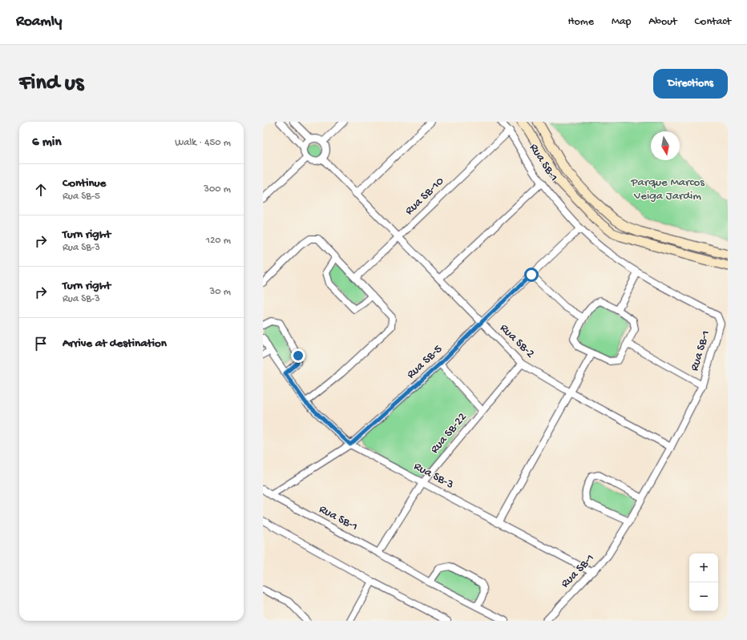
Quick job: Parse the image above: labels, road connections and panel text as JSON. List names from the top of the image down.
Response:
{
  "streets": {
    "street": [
      "Rua SB-1",
      "Rua SB-10",
      "Rua SB-2",
      "Rua SB-5",
      "Rua SB-22",
      "Rua SB-3"
    ]
  },
  "crossings": [
    ["Rua SB-1", "Rua SB-10"],
    ["Rua SB-1", "Rua SB-2"],
    ["Rua SB-1", "Rua SB-5"],
    ["Rua SB-1", "Rua SB-22"],
    ["Rua SB-1", "Rua SB-3"],
    ["Rua SB-10", "Rua SB-2"],
    ["Rua SB-2", "Rua SB-5"],
    ["Rua SB-2", "Rua SB-22"],
    ["Rua SB-5", "Rua SB-3"],
    ["Rua SB-22", "Rua SB-3"]
  ],
  "parks": ["Parque Marcos Veiga Jardim"],
  "north": "bottom",
  "page": {
    "header": "Roamly",
    "nav": [
      "Home",
      "Map",
      "About",
      "Contact"
    ],
    "buttons": "Directions",
    "title": "Find us",
    "heading": ["6 min", "Walk · 450 m"],
    "list": [
      ["Continue", "Rua SB-5", "300 m"],
      ["Turn right", "Rua SB-3", "120 m"],
      ["Turn right", "Rua SB-3", "30 m"],
      "Arrive at destination"
    ],
    "map_buttons": ["+", "−"]
  }
}
